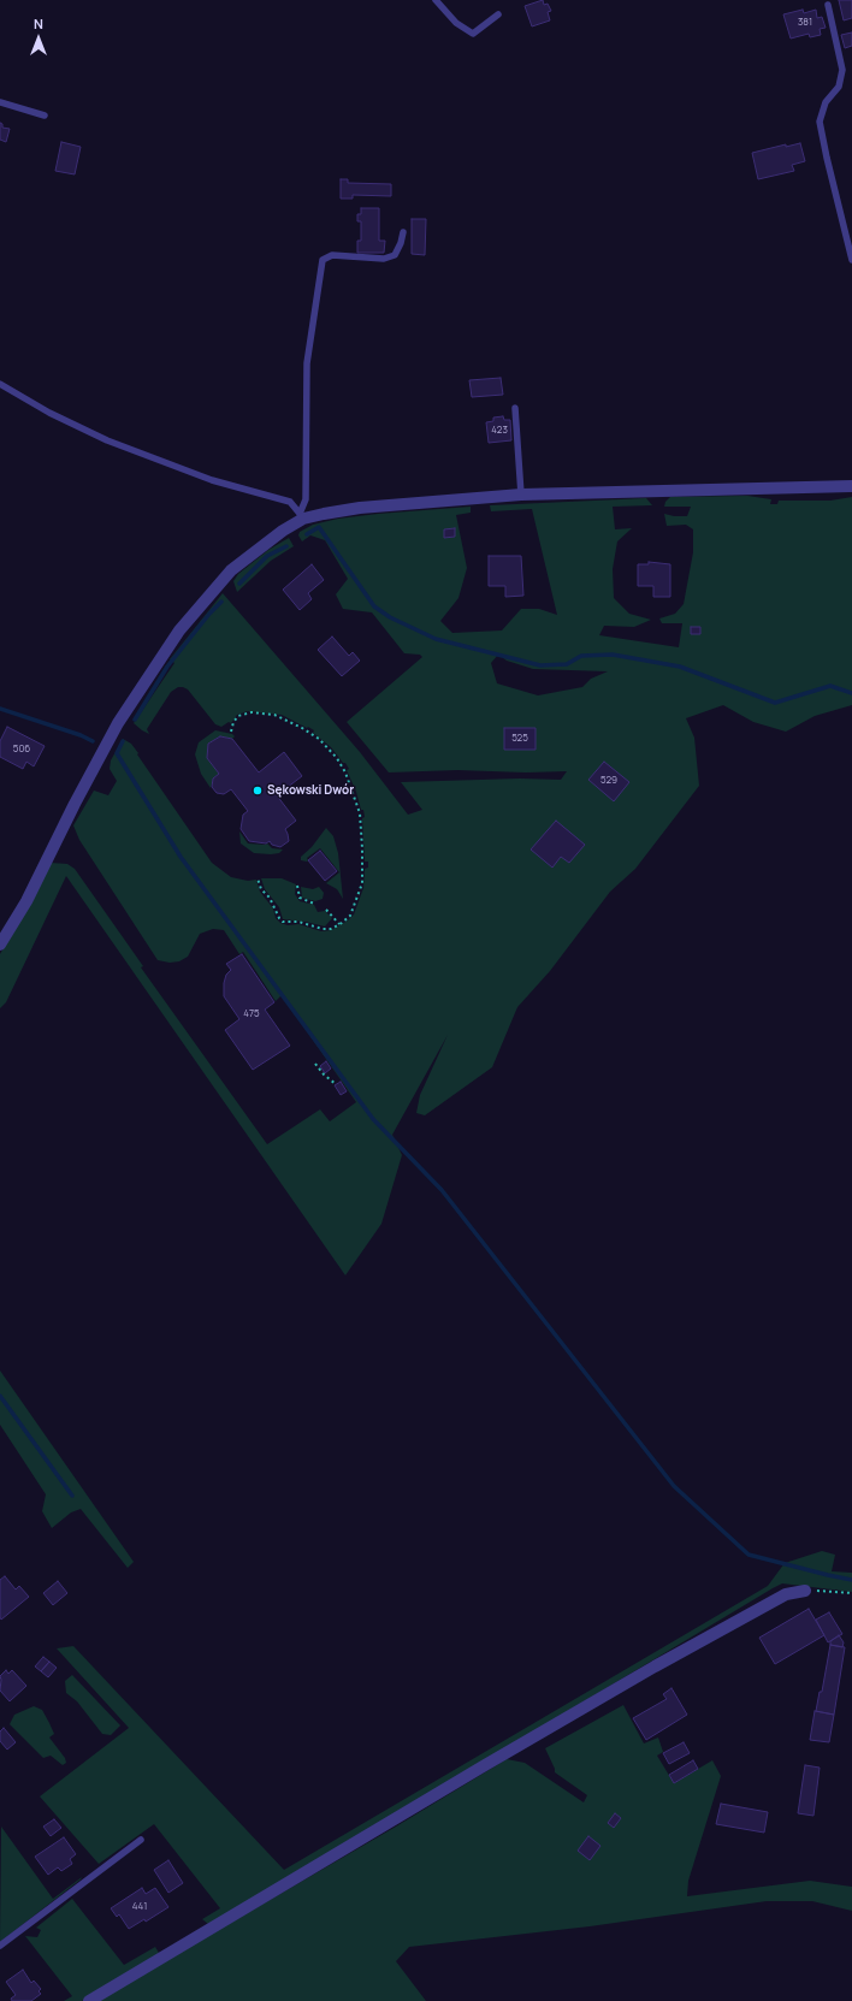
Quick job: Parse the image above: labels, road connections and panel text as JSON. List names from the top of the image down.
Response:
{
  "places": ["Sękowski Dwór"],
  "house_numbers": [
    "381",
    "423",
    "525",
    "506",
    "529",
    "475",
    "441"
  ],
  "north": "top"
}
